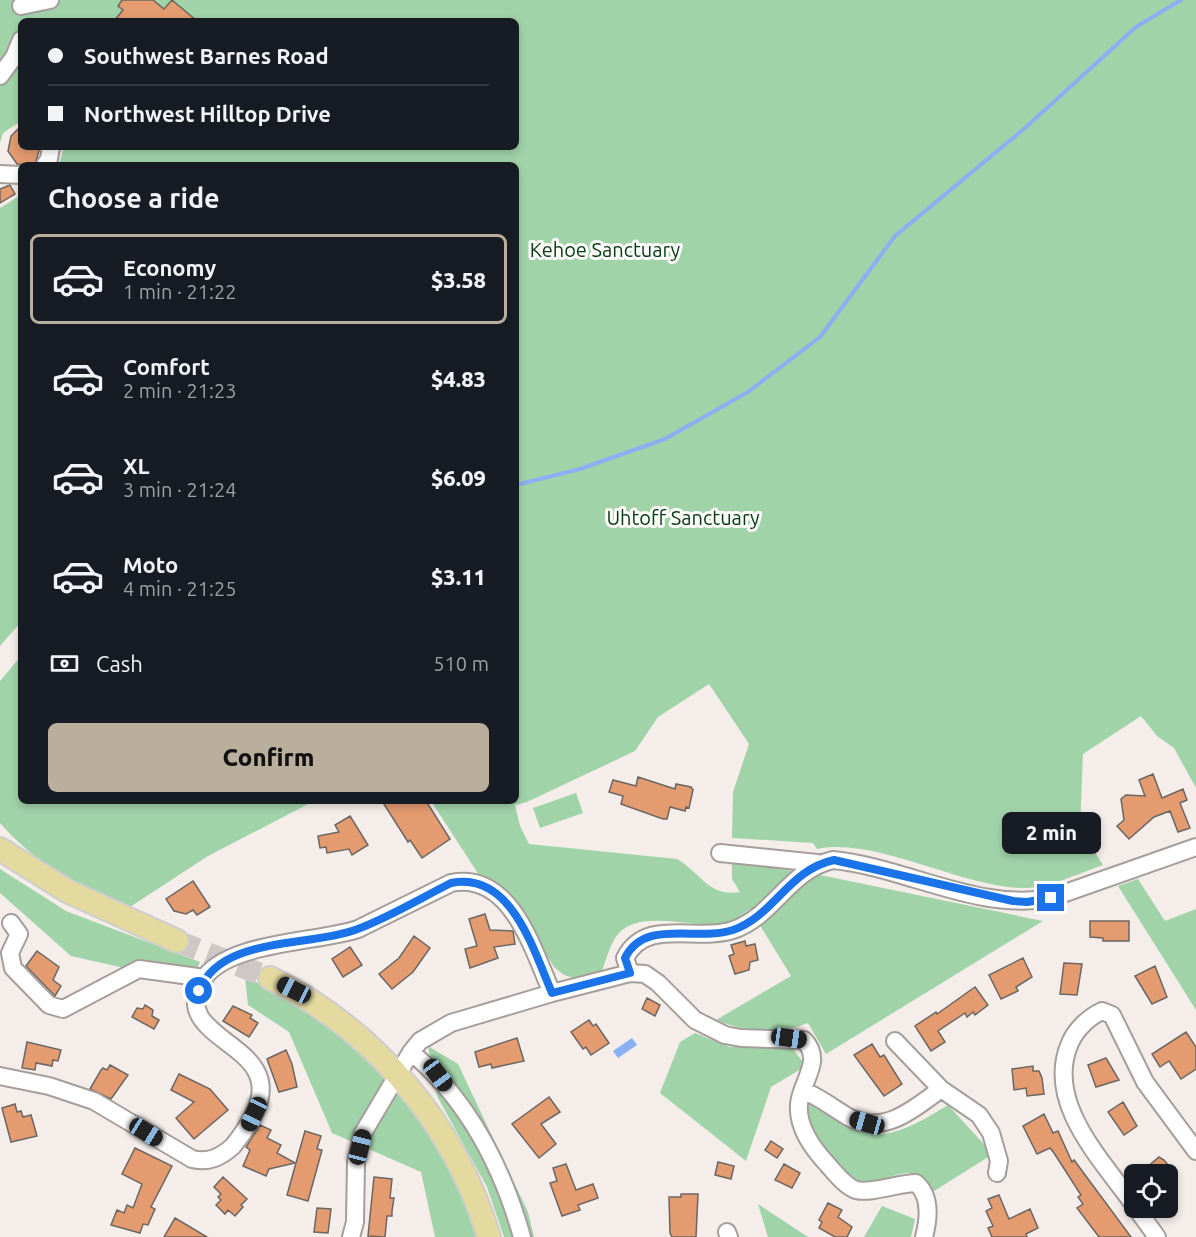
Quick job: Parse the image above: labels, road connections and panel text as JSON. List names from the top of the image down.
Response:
{
  "parks": ["Kehoe Sanctuary", "Uhtoff Sanctuary"],
  "page": {
    "banner": ["Southwest Barnes Road", "Northwest Hilltop Drive"],
    "heading": "Choose a ride",
    "list": [
      {
        "name": "Economy",
        "note": "1 min · 21:22",
        "value": "$3.58"
      },
      {
        "name": "Comfort",
        "note": "2 min · 21:23",
        "value": "$4.83"
      },
      {
        "name": "XL",
        "note": "3 min · 21:24",
        "value": "$6.09"
      },
      {
        "name": "Moto",
        "note": "4 min · 21:25",
        "value": "$3.11"
      }
    ],
    "pay": ["Cash", "510 m"],
    "buttons": "Confirm",
    "bubble": "2 min"
  }
}
